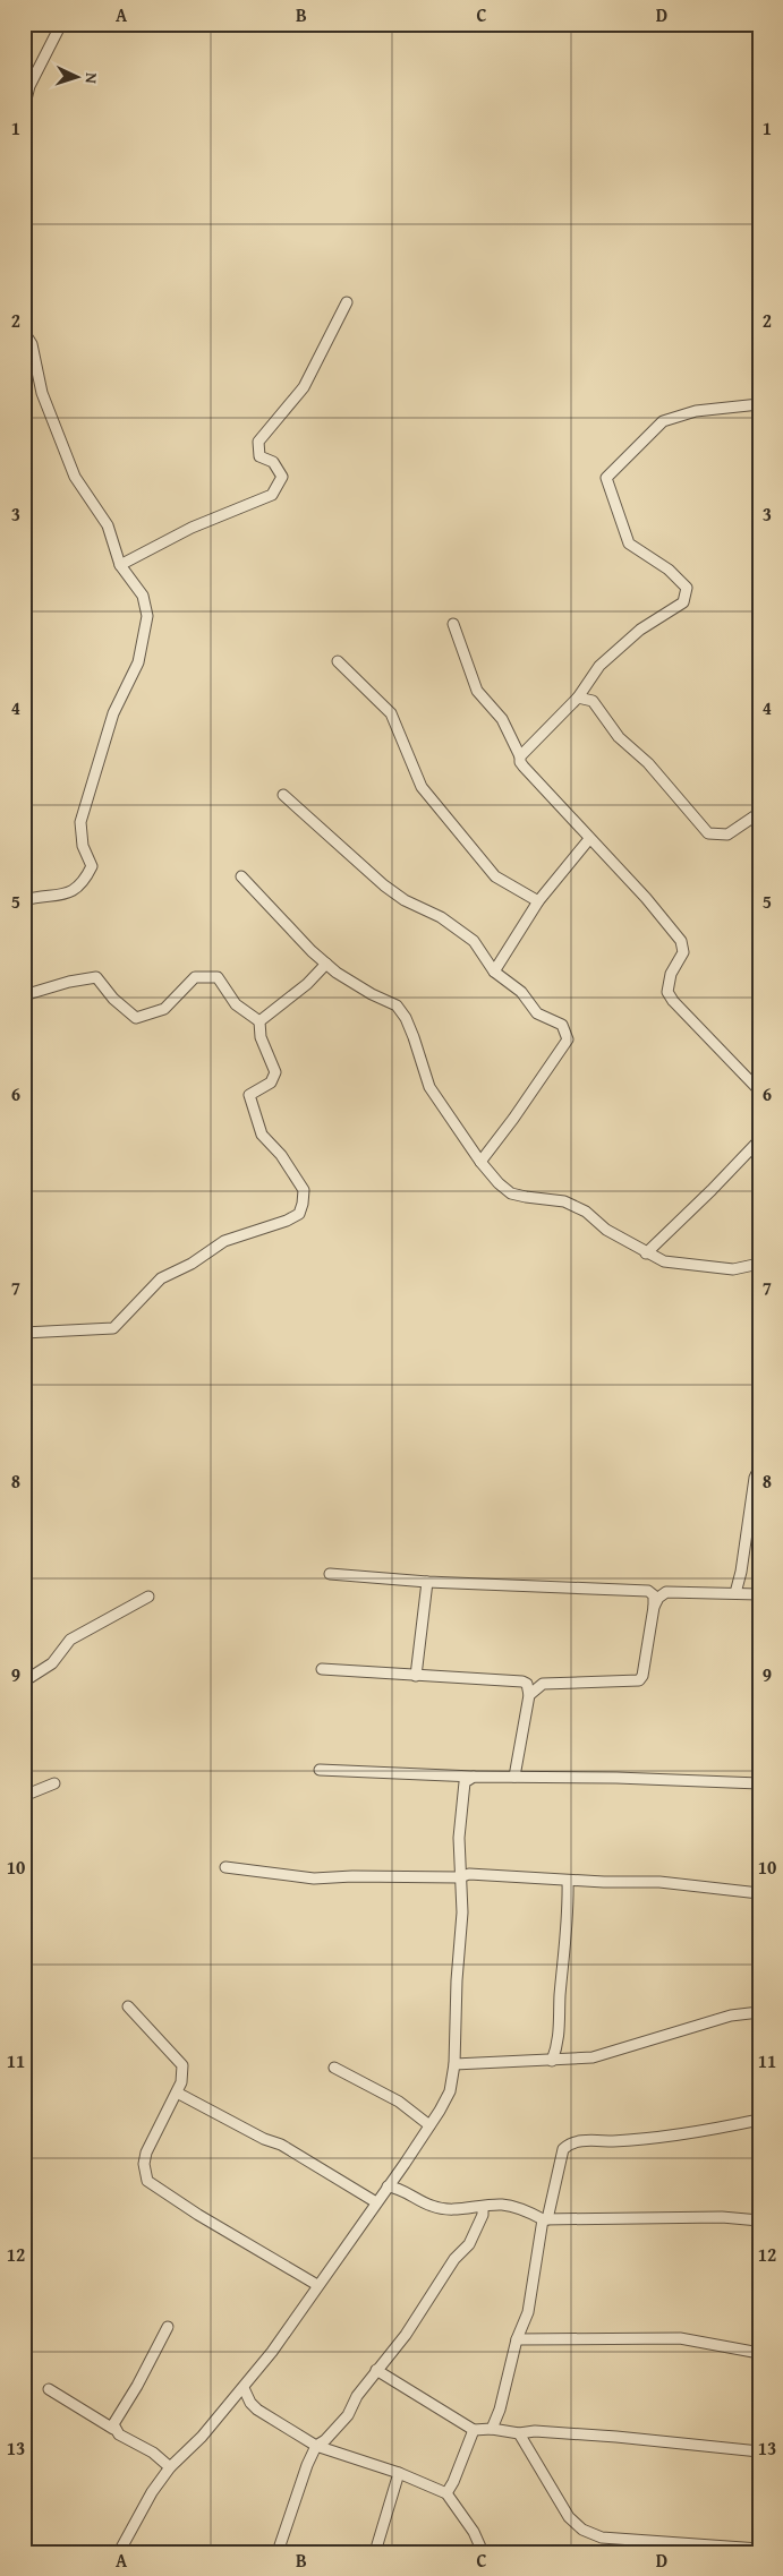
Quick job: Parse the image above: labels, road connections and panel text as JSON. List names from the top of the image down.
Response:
{
  "north": "right",
  "grid": {
    "columns": [
      "A",
      "B",
      "C",
      "D"
    ],
    "rows": [
      "1",
      "2",
      "3",
      "4",
      "5",
      "6",
      "7",
      "8",
      "9",
      "10",
      "11",
      "12",
      "13"
    ]
  }
}
